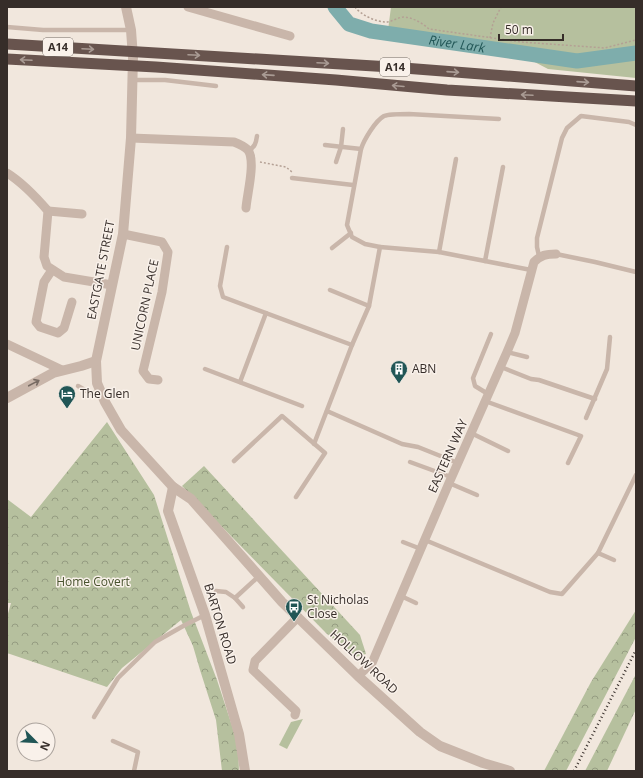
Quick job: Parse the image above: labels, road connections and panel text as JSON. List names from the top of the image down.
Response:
{
  "streets": {
    "highway": ["A14"],
    "street": [
      "EASTGATE STREET",
      "UNICORN PLACE",
      "EASTERN WAY",
      "BARTON ROAD",
      "HOLLOW ROAD"
    ]
  },
  "crossings": [
    ["EASTGATE STREET", "UNICORN PLACE"],
    ["EASTGATE STREET", "BARTON ROAD"],
    ["EASTGATE STREET", "HOLLOW ROAD"],
    ["EASTERN WAY", "HOLLOW ROAD"],
    ["BARTON ROAD", "HOLLOW ROAD"]
  ],
  "water": ["River Lark"],
  "parks": ["Home Covert"],
  "places": {
    "building": ["ABN"],
    "hotel": ["The Glen"],
    "bus stop": ["St Nicholas Close"]
  },
  "scale_bar": "50 m",
  "north": "bottom right"
}
